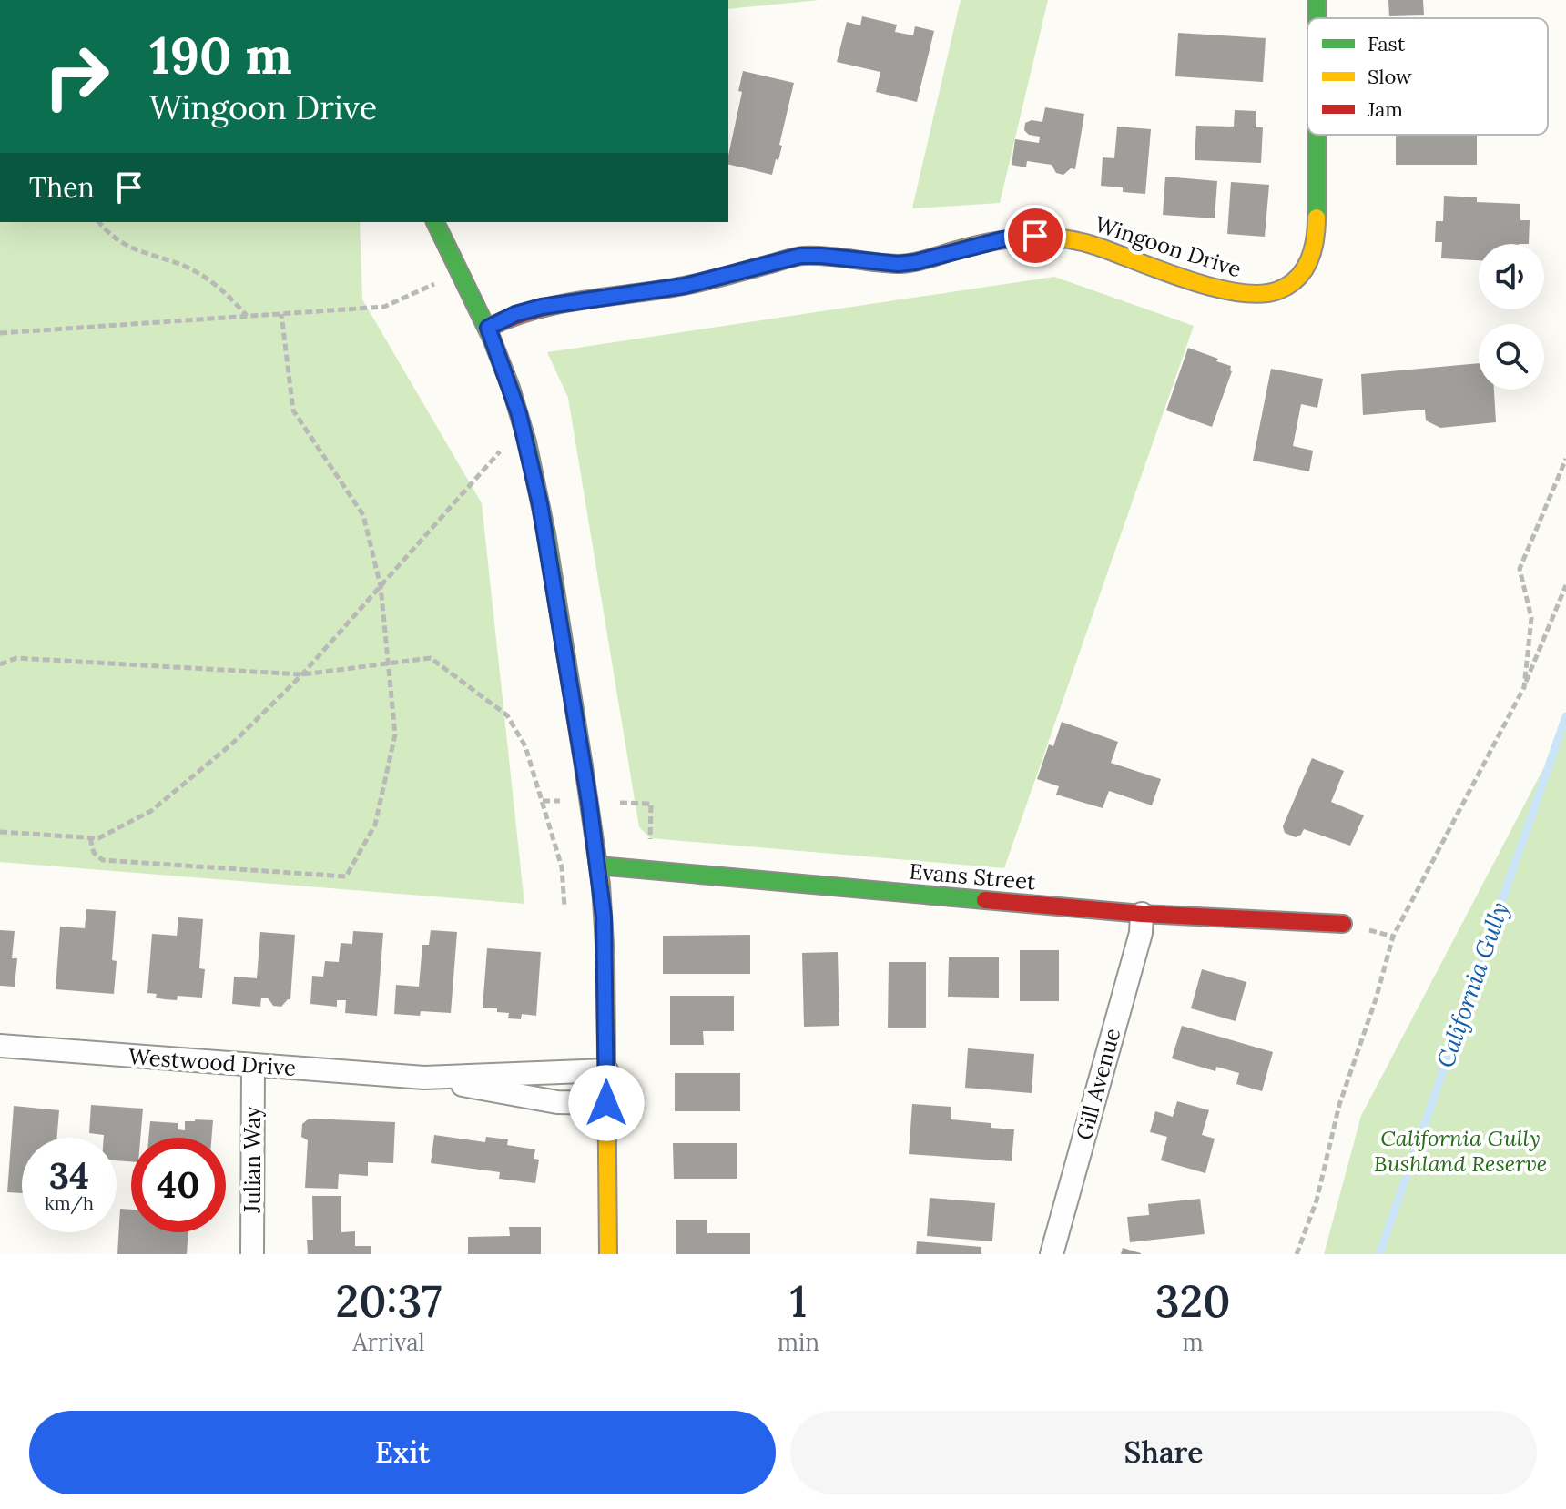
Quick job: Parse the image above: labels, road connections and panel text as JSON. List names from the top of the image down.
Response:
{
  "streets": {
    "street": [
      "Wingoon Drive",
      "Evans Street",
      "Westwood Drive",
      "Gill Avenue",
      "Julian Way"
    ]
  },
  "crossings": [
    ["Evans Street", "Gill Avenue"],
    ["Westwood Drive", "Julian Way"]
  ],
  "water": ["California Gully"],
  "parks": ["California Gully Bushland Reserve"],
  "legend": ["Fast", "Slow", "Jam"],
  "page": {
    "turn": ["190 m", "Wingoon Drive"],
    "then": "Then",
    "speed": "34 km/h",
    "limit": "40",
    "eta": [
      "20:37",
      "Arrival",
      "1",
      "min",
      "320",
      "m"
    ],
    "buttons": ["Exit", "Share"]
  }
}
